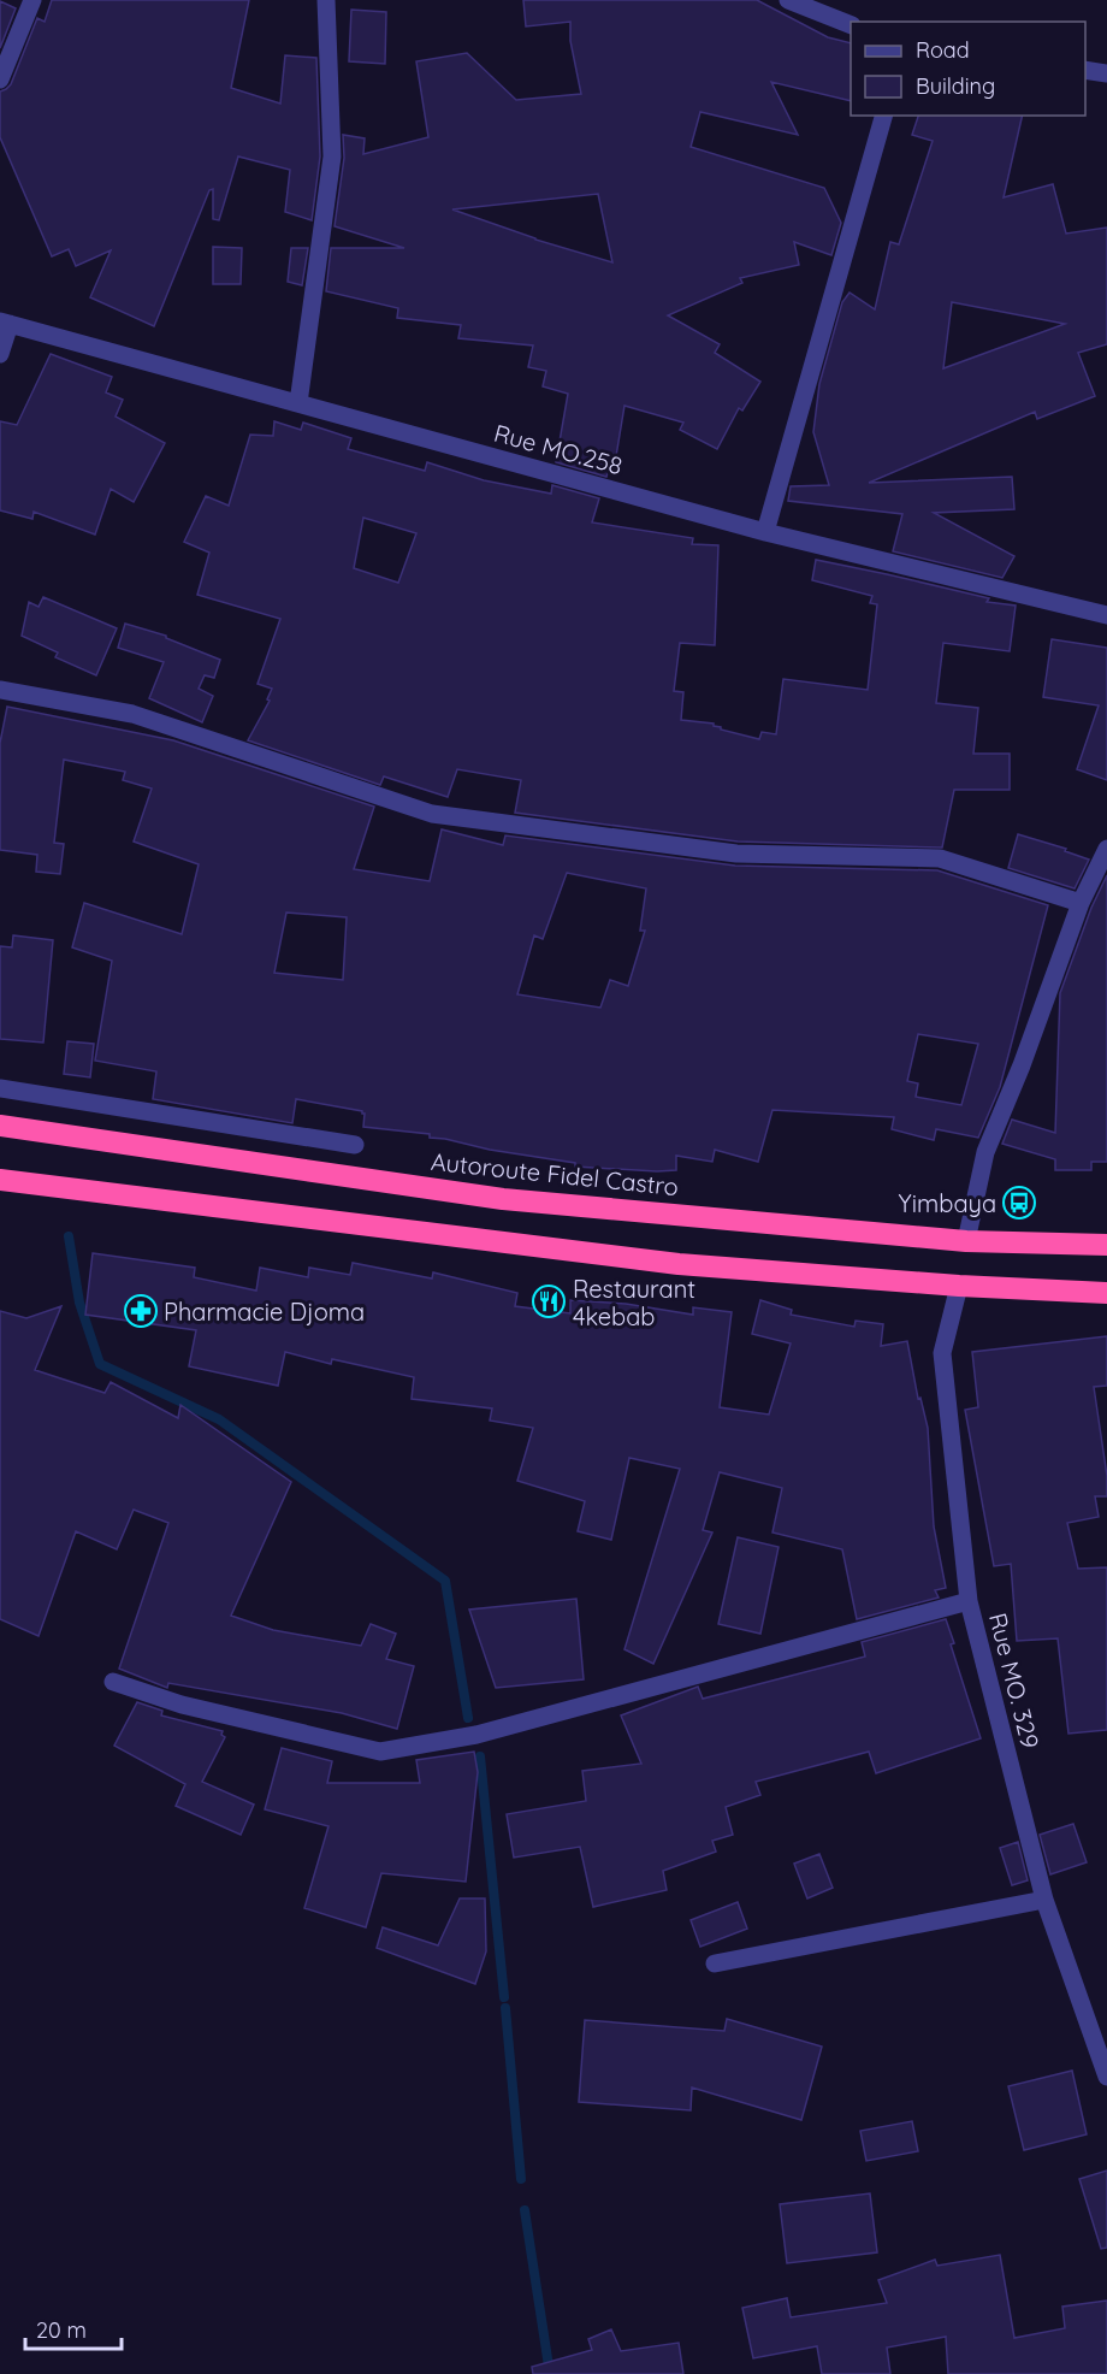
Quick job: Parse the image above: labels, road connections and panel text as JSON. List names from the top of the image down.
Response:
{
  "streets": {
    "highway": ["Autoroute Fidel Castro"],
    "street": ["Rue MO.258", "Rue MO. 329"]
  },
  "places": {
    "bus stop": ["Yimbaya"],
    "restaurant": ["Restaurant 4kebab"],
    "pharmacy": ["Pharmacie Djoma"]
  },
  "legend": ["Road", "Building"],
  "scale_bar": "20 m"
}
